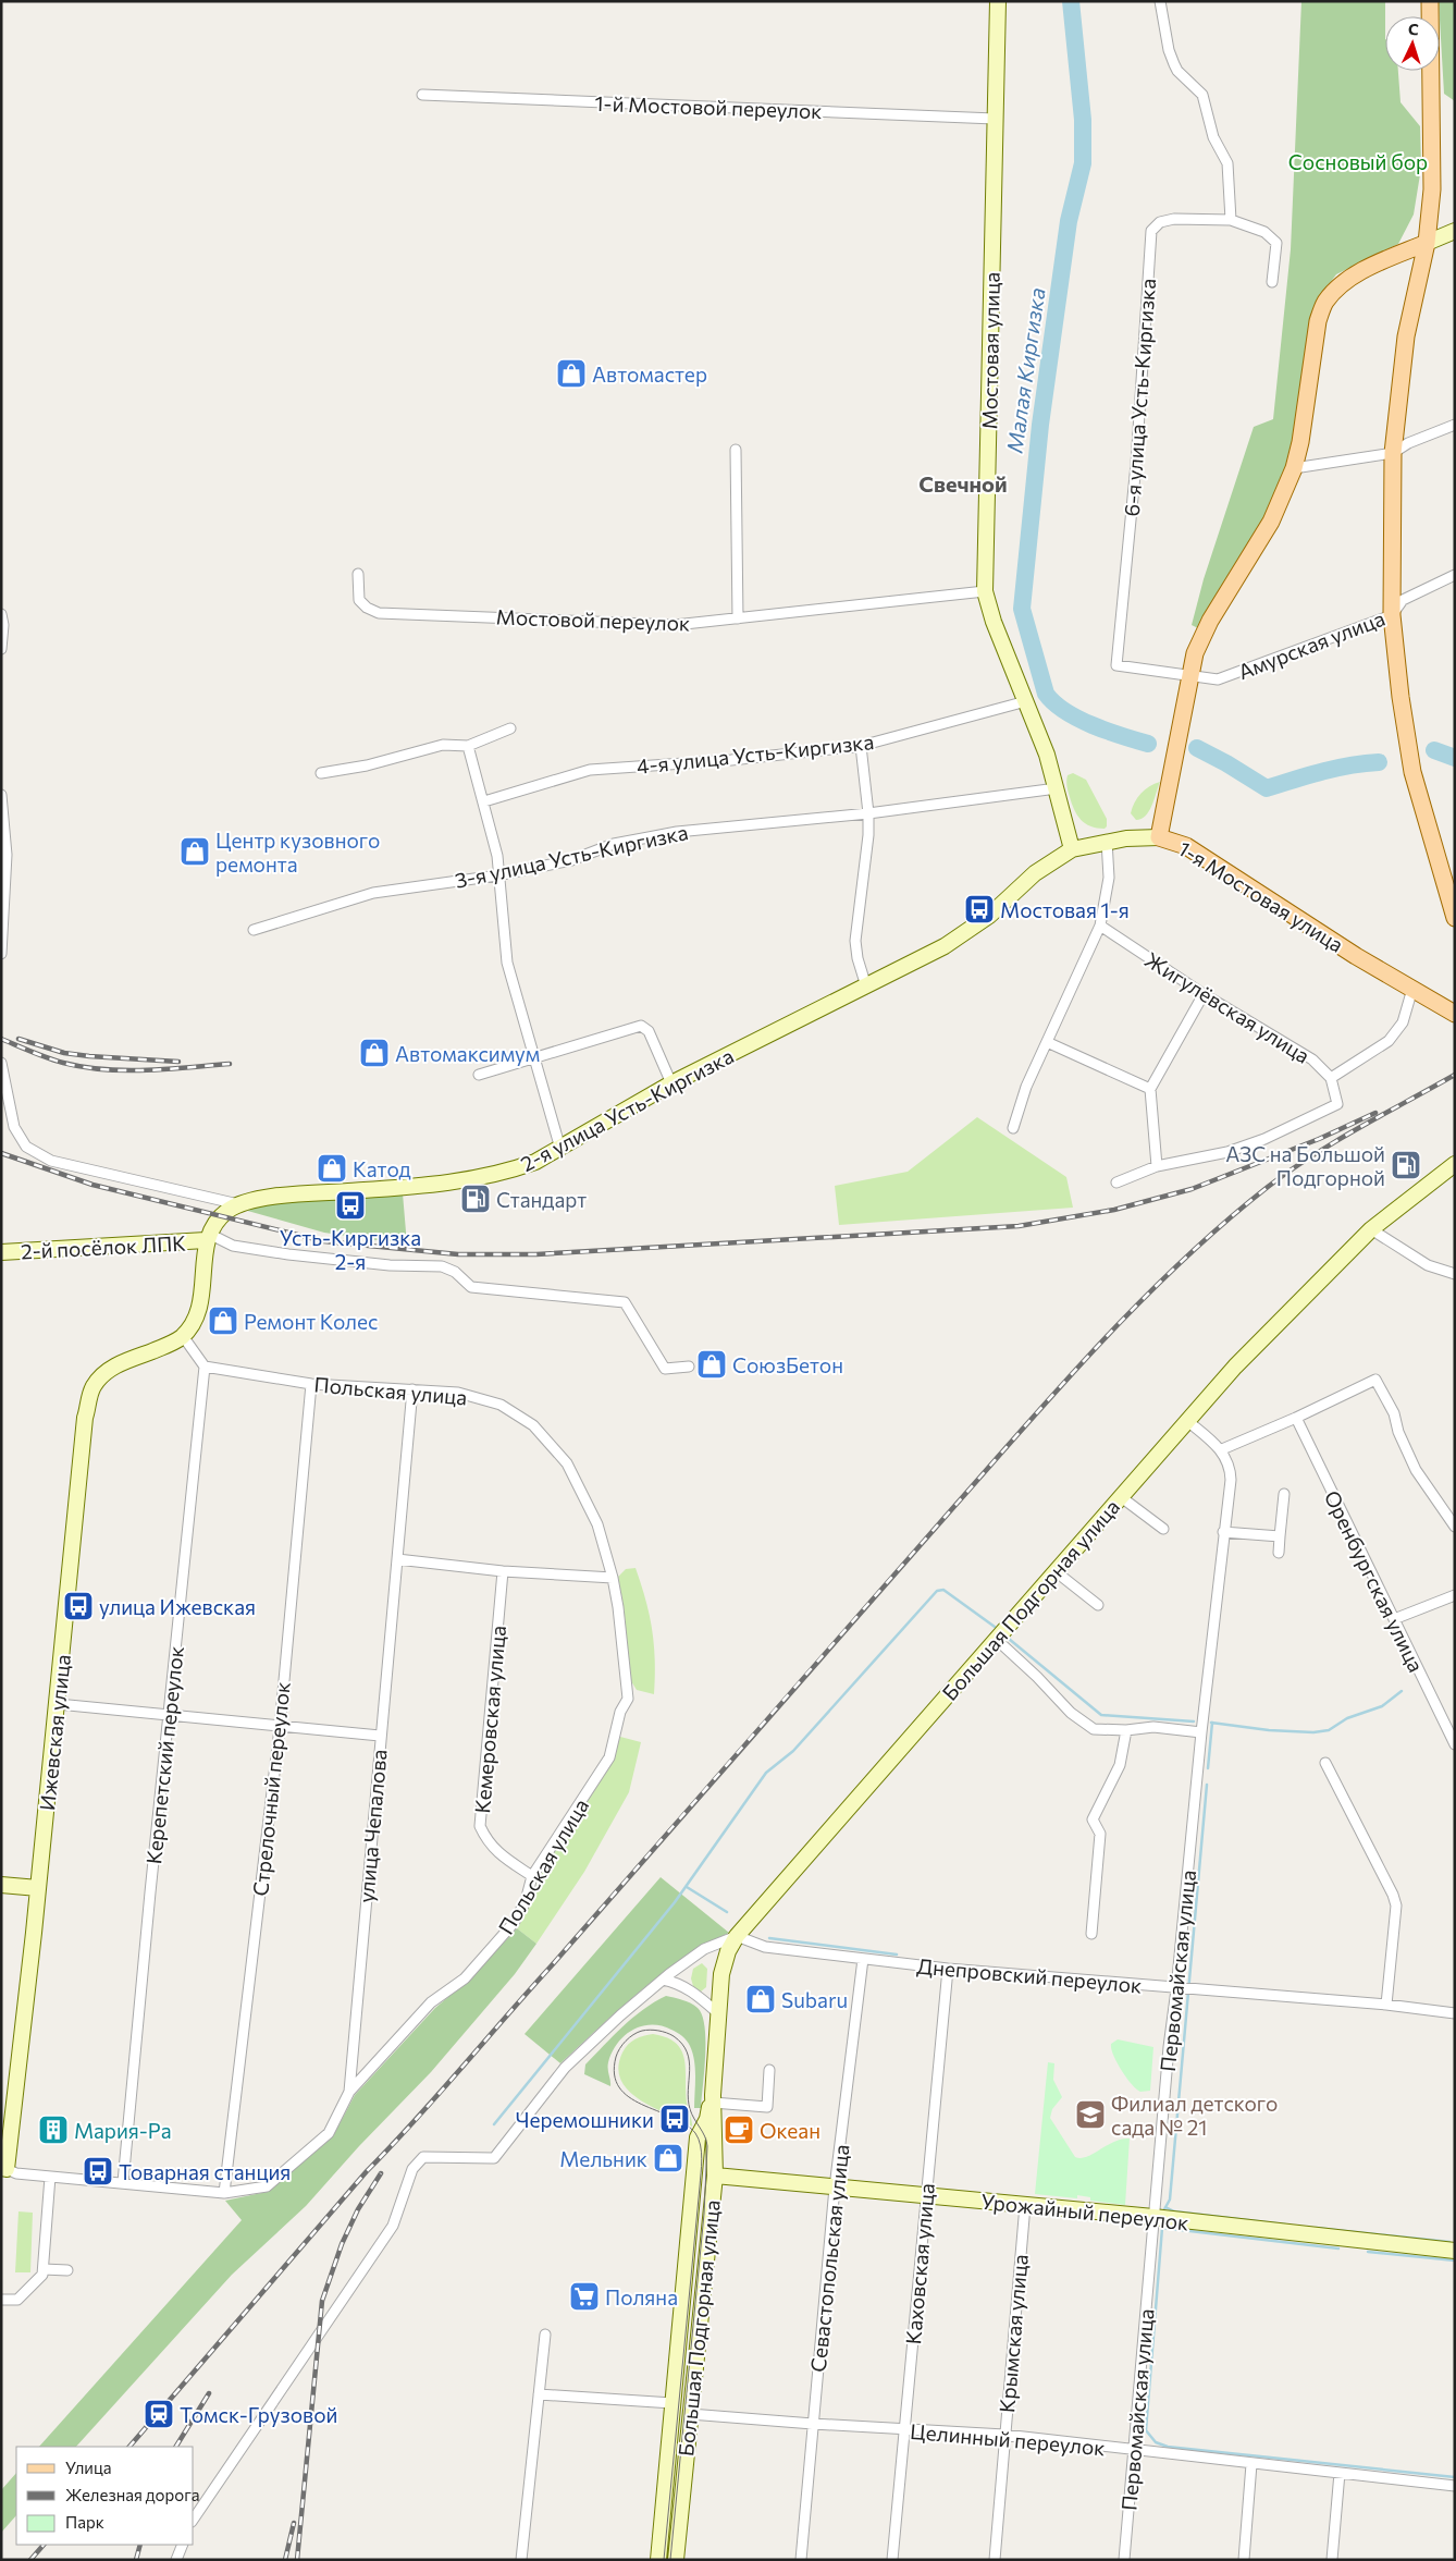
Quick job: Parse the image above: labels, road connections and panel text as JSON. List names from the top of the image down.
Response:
{
  "streets": {
    "main road": [
      "Мостовая улица",
      "1-я Мостовая улица",
      "2-я улица Усть-Киргизка",
      "2-й посёлок ЛПК",
      "Большая Подгорная улица",
      "Ижевская улица",
      "Урожайный переулок"
    ],
    "street": [
      "1-й Мостовой переулок",
      "6-я улица Усть-Киргизка",
      "Мостовой переулок",
      "Амурская улица",
      "4-я улица Усть-Киргизка",
      "3-я улица Усть-Киргизка",
      "Жигулёвская улица",
      "Польская улица",
      "Оренбургская улица",
      "Кемеровская улица",
      "Керепетский переулок",
      "Стрелочный переулок",
      "улица Чепалова",
      "Первомайская улица",
      "Днепровский переулок",
      "Севастопольская улица",
      "Каховская улица",
      "Крымская улица",
      "Целинный переулок"
    ]
  },
  "crossings": [
    ["1-й Мостовой переулок", "Мостовая улица"],
    ["Мостовая улица", "Мостовой переулок"],
    ["Мостовая улица", "4-я улица Усть-Киргизка"],
    ["Мостовая улица", "3-я улица Усть-Киргизка"],
    ["Мостовая улица", "1-я Мостовая улица"],
    ["Мостовая улица", "2-я улица Усть-Киргизка"],
    ["6-я улица Усть-Киргизка", "Амурская улица"],
    ["1-я Мостовая улица", "2-я улица Усть-Киргизка"],
    ["Польская улица", "Кемеровская улица"],
    ["Польская улица", "Керепетский переулок"],
    ["Польская улица", "Стрелочный переулок"],
    ["Польская улица", "улица Чепалова"],
    ["Большая Подгорная улица", "Днепровский переулок"],
    ["Большая Подгорная улица", "Урожайный переулок"],
    ["Большая Подгорная улица", "Целинный переулок"],
    ["Ижевская улица", "улица Чепалова"],
    ["Керепетский переулок", "улица Чепалова"],
    ["Стрелочный переулок", "улица Чепалова"],
    ["Первомайская улица", "Днепровский переулок"],
    ["Первомайская улица", "Урожайный переулок"],
    ["Первомайская улица", "Целинный переулок"],
    ["Днепровский переулок", "Севастопольская улица"],
    ["Днепровский переулок", "Каховская улица"],
    ["Урожайный переулок", "Севастопольская улица"],
    ["Урожайный переулок", "Каховская улица"],
    ["Урожайный переулок", "Крымская улица"],
    ["Севастопольская улица", "Целинный переулок"],
    ["Каховская улица", "Целинный переулок"],
    ["Крымская улица", "Целинный переулок"]
  ],
  "districts": ["Свечной"],
  "water": ["Малая Киргизка"],
  "parks": ["Сосновый бор"],
  "places": {
    "shop": [
      "Автомастер",
      "Центр кузовного ремонта",
      "Автомаксимум",
      "Катод",
      "Ремонт Колес",
      "СоюзБетон",
      "Subaru",
      "Мельник"
    ],
    "bus stop": [
      "Мостовая 1-я",
      "Усть-Киргизка 2-я",
      "улица Ижевская",
      "Черемошники",
      "Товарная cтанция"
    ],
    "fuel station": ["АЗС на Большой Подгорной", "Стандарт"],
    "school or university": ["Филиал детского сада № 21"],
    "building": ["Мария-Ра"],
    "cafe": ["Океан"],
    "supermarket": ["Поляна"],
    "station": ["Томск-Грузовой"]
  },
  "legend": ["Улица", "Железная дорога", "Парк"],
  "north": "top"
}
